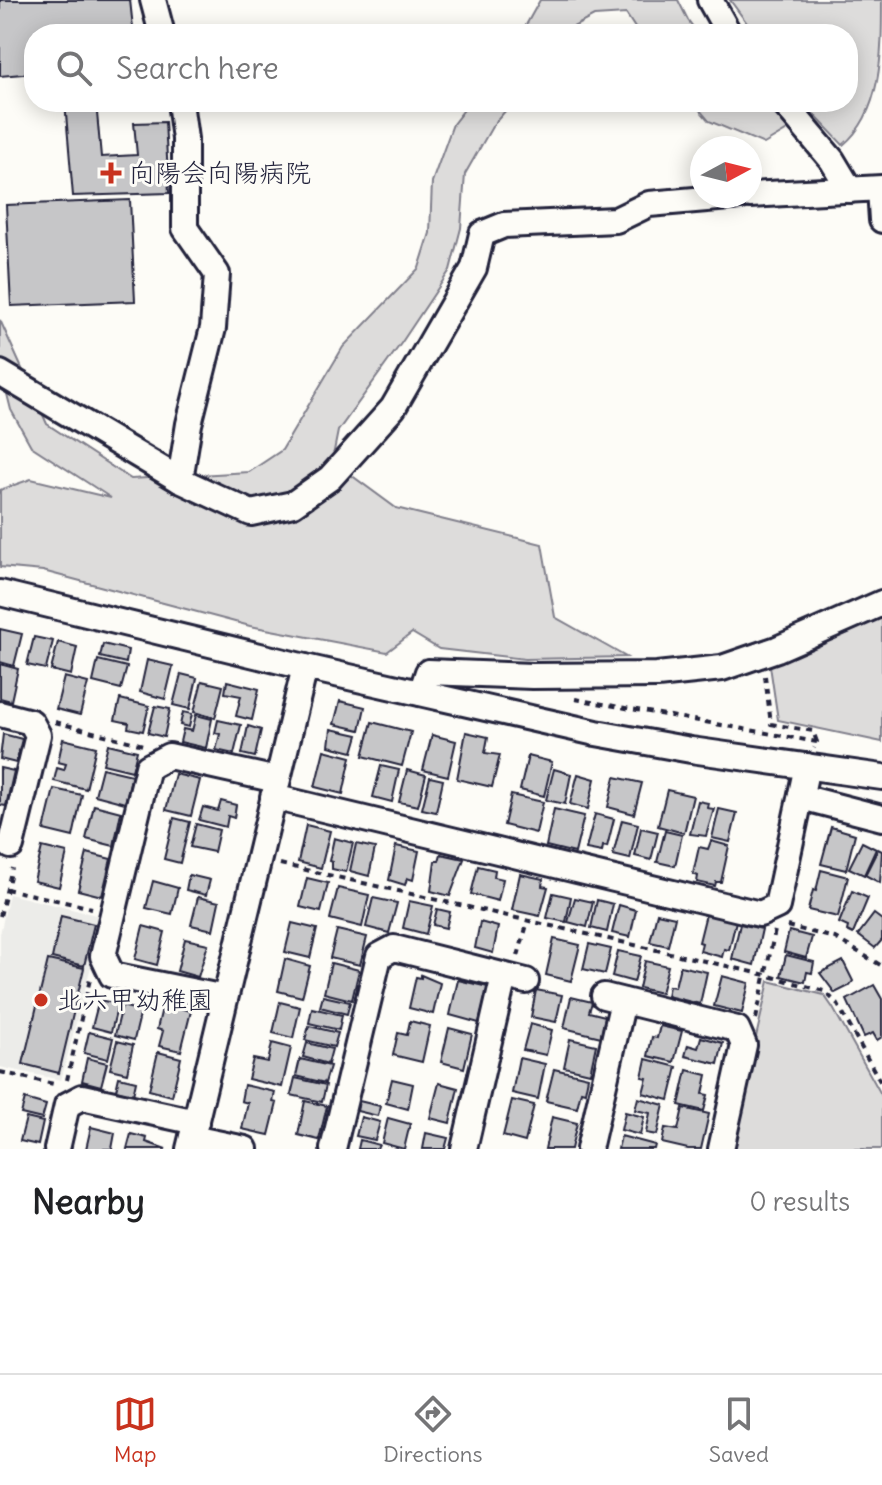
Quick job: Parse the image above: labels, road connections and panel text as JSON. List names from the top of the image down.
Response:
{
  "places": {
    "health": ["向陽会向陽病院"],
    "other": ["北六甲幼稚園"]
  },
  "north": "right",
  "page": {
    "search": "Search here",
    "heading": ["Nearby", "0 results"],
    "nav": ["Map", "Directions", "Saved"]
  }
}
